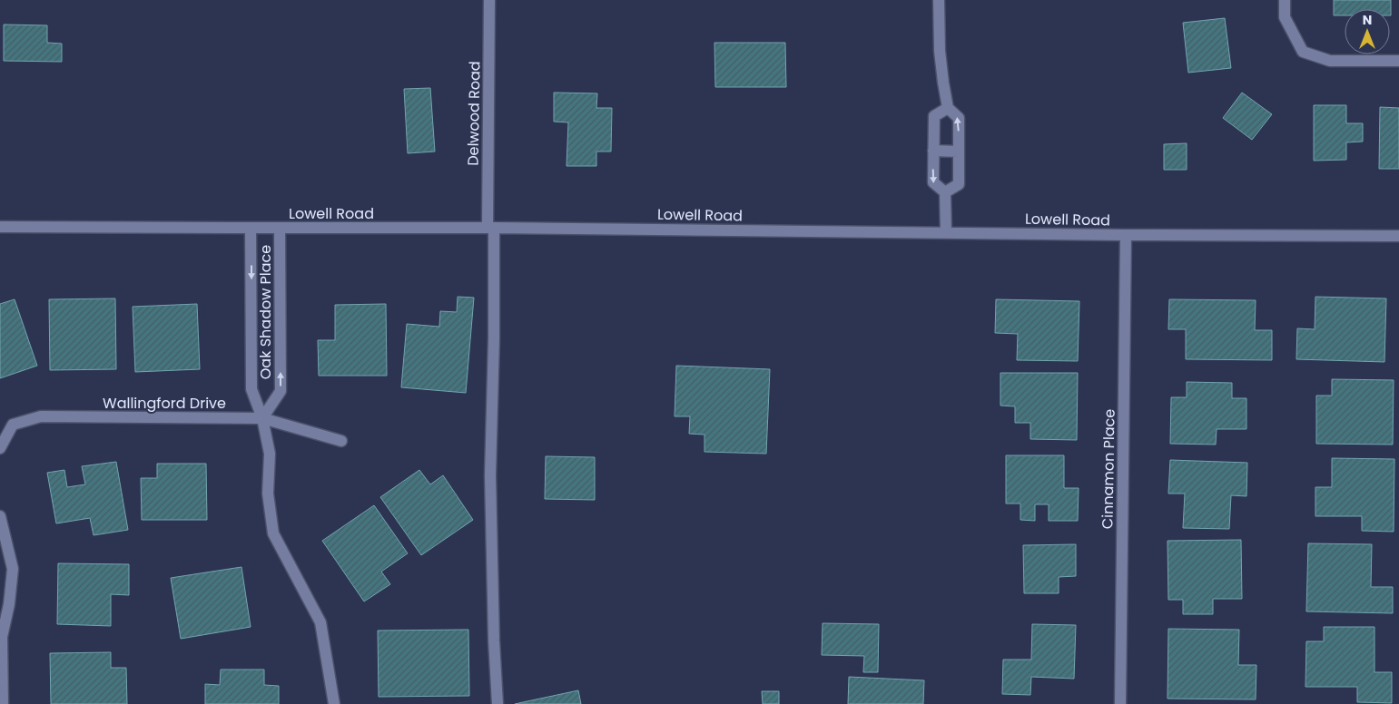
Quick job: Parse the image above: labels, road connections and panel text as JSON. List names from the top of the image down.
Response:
{
  "streets": {
    "street": [
      "Delwood Road",
      "Lowell Road",
      "Oak Shadow Place",
      "Wallingford Drive",
      "Cinnamon Place"
    ]
  },
  "crossings": [
    ["Delwood Road", "Lowell Road"],
    ["Lowell Road", "Oak Shadow Place"],
    ["Lowell Road", "Cinnamon Place"],
    ["Oak Shadow Place", "Wallingford Drive"]
  ],
  "north": "top"
}
